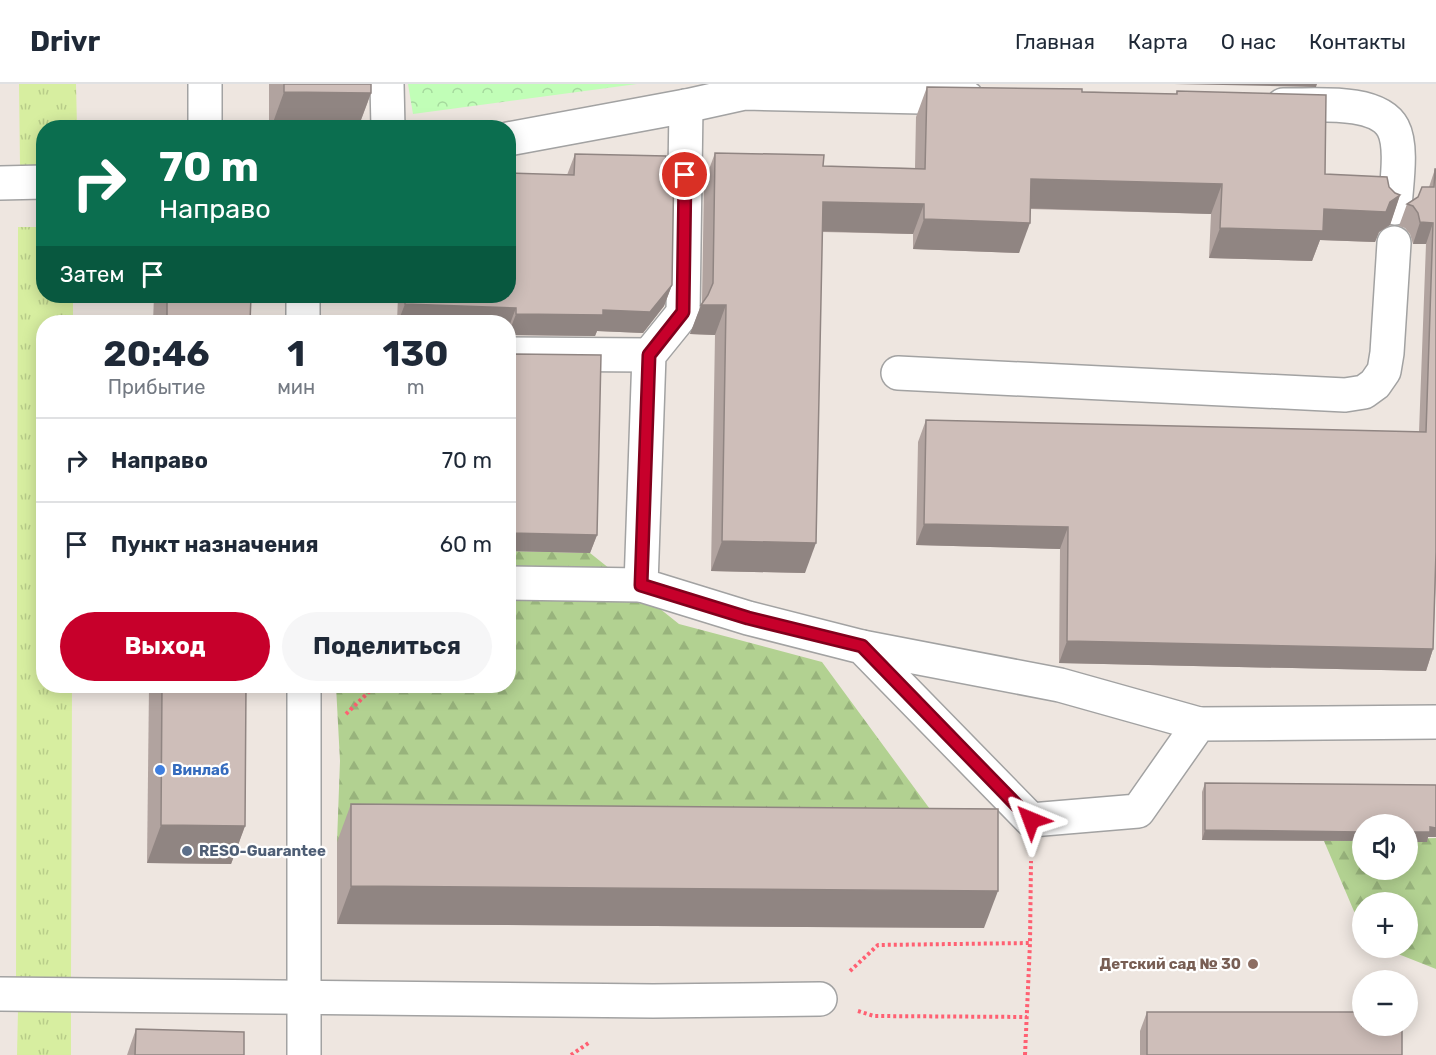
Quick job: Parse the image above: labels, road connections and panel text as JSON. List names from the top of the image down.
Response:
{
  "places": ["Винлаб", "RESO-Guarantee", "Детский сад № 30"],
  "page": {
    "header": "Drivr",
    "nav": [
      "Главная",
      "Карта",
      "О нас",
      "Контакты"
    ],
    "turn": ["70 m", "Направо"],
    "then": "Затем",
    "eta": [
      "20:46",
      "Прибытие",
      "1",
      "мин",
      "130",
      "m"
    ],
    "list": [
      {
        "name": "Направо",
        "value": "70 m"
      },
      {
        "name": "Пункт назначения",
        "value": "60 m"
      }
    ],
    "buttons": ["Выход", "Поделиться"],
    "map_buttons": ["+", "−"]
  }
}
